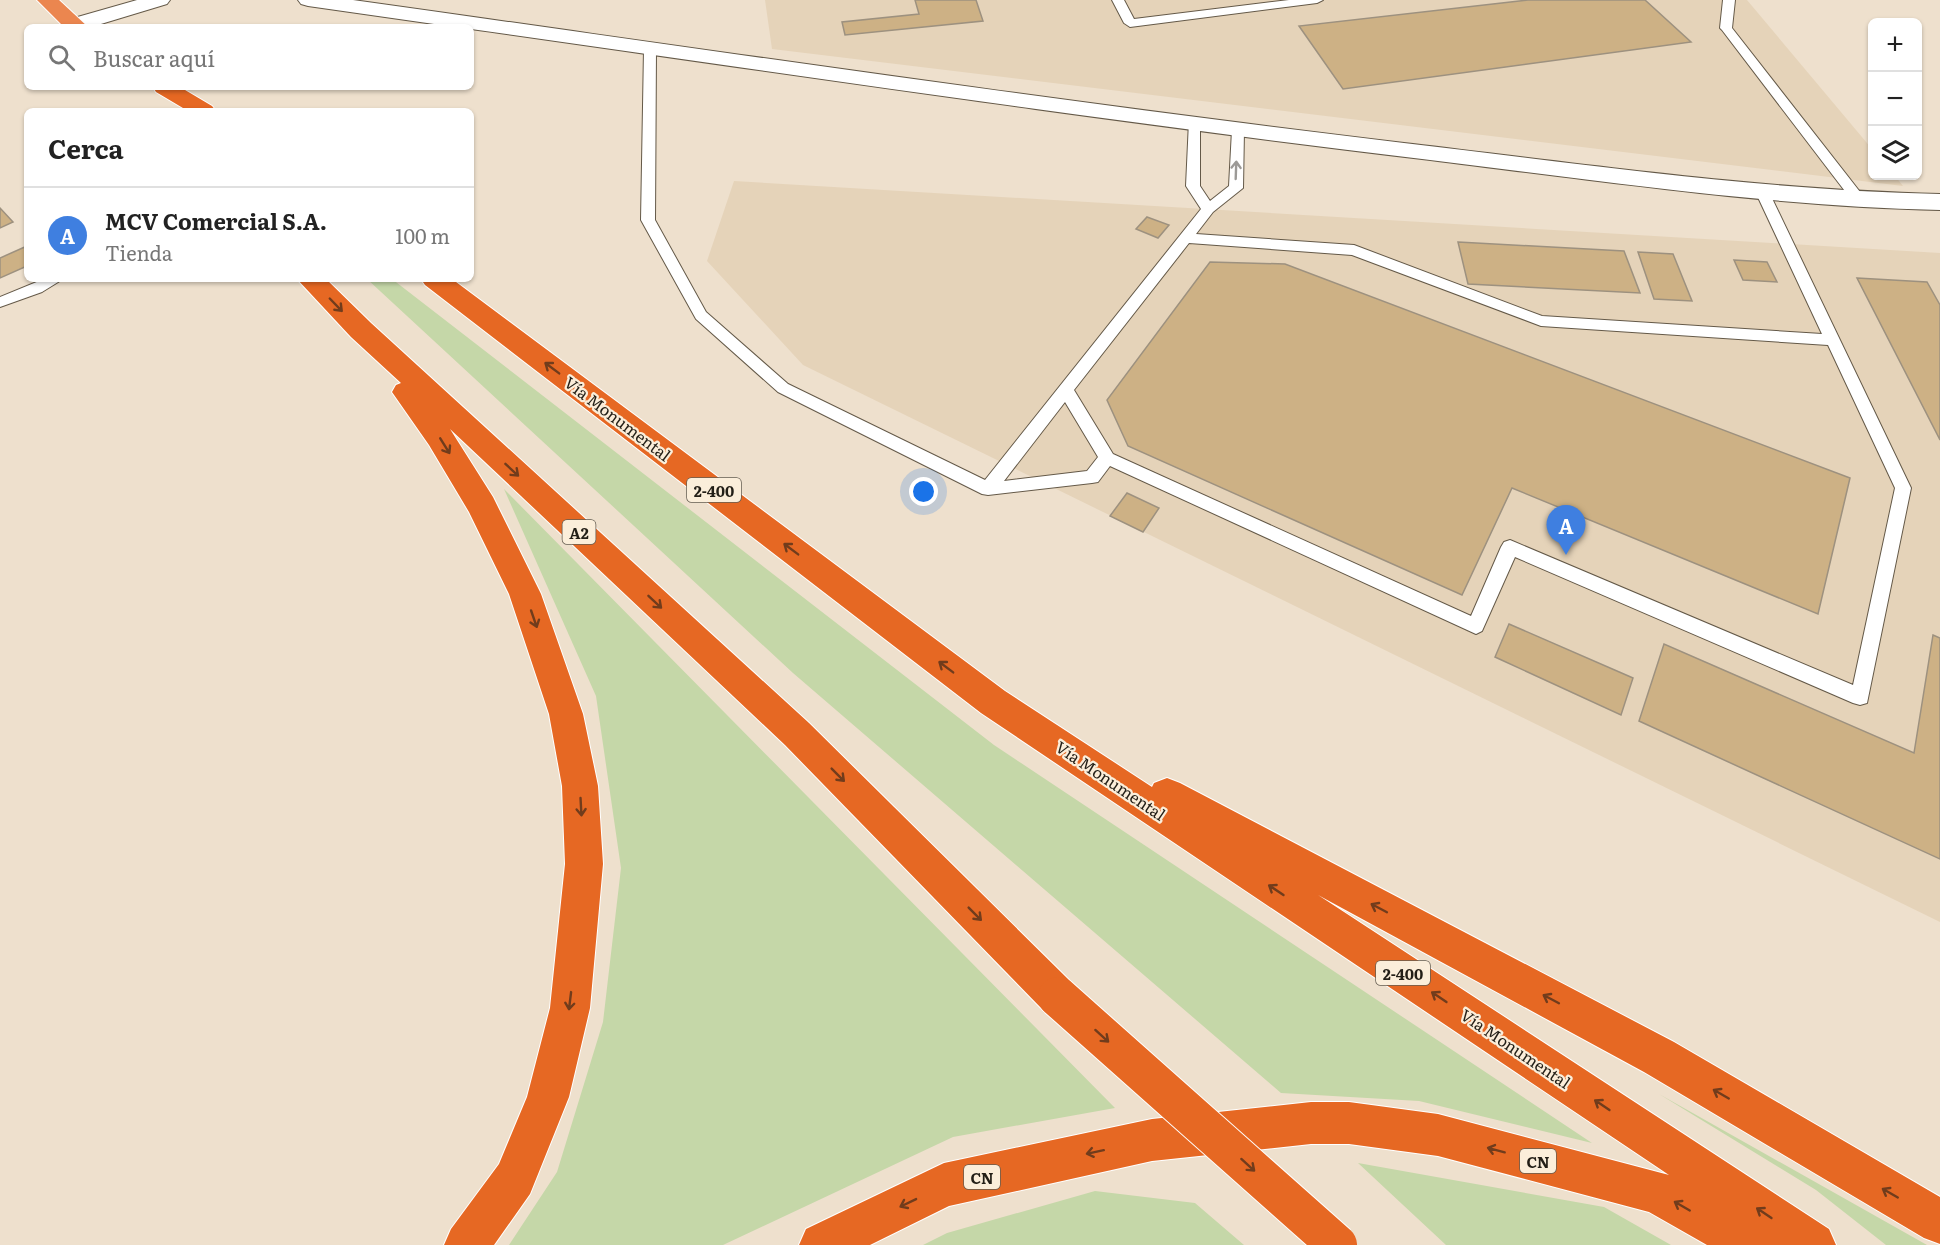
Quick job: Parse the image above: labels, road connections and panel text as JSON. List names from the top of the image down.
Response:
{
  "streets": {
    "highway": [
      "Vía Monumental",
      "2-400",
      "A2",
      "CN"
    ]
  },
  "page": {
    "map_buttons": ["+", "−"],
    "search": "Buscar aquí",
    "heading": "Cerca",
    "list": [
      {
        "mark": "A",
        "name": "MCV Comercial S.A.",
        "note": "Tienda",
        "value": "100 m"
      }
    ],
    "pins": "A"
  }
}
